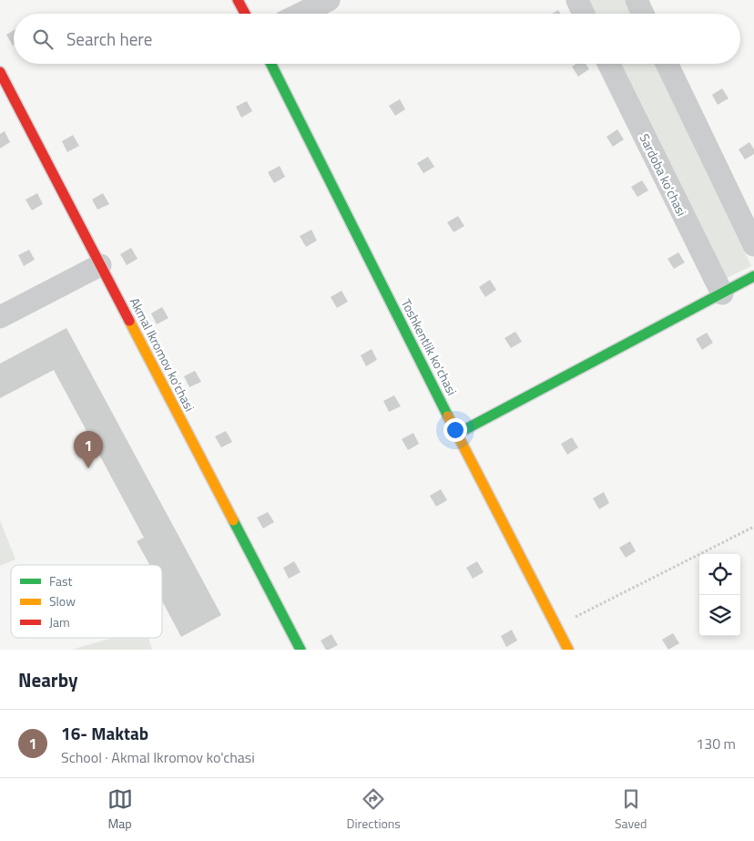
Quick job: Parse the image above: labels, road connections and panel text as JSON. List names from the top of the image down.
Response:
{
  "streets": {
    "street": ["Sardoba ko'chasi", "Toshkentlik ko'chasi", "Akmal Ikromov ko'chasi"]
  },
  "legend": ["Fast", "Slow", "Jam"],
  "page": {
    "search": "Search here",
    "pins": "1",
    "heading": "Nearby",
    "list": [
      {
        "mark": "1",
        "name": "16- Maktab",
        "note": "School · Akmal Ikromov ko'chasi",
        "value": "130 m"
      }
    ],
    "nav": ["Map", "Directions", "Saved"]
  }
}
